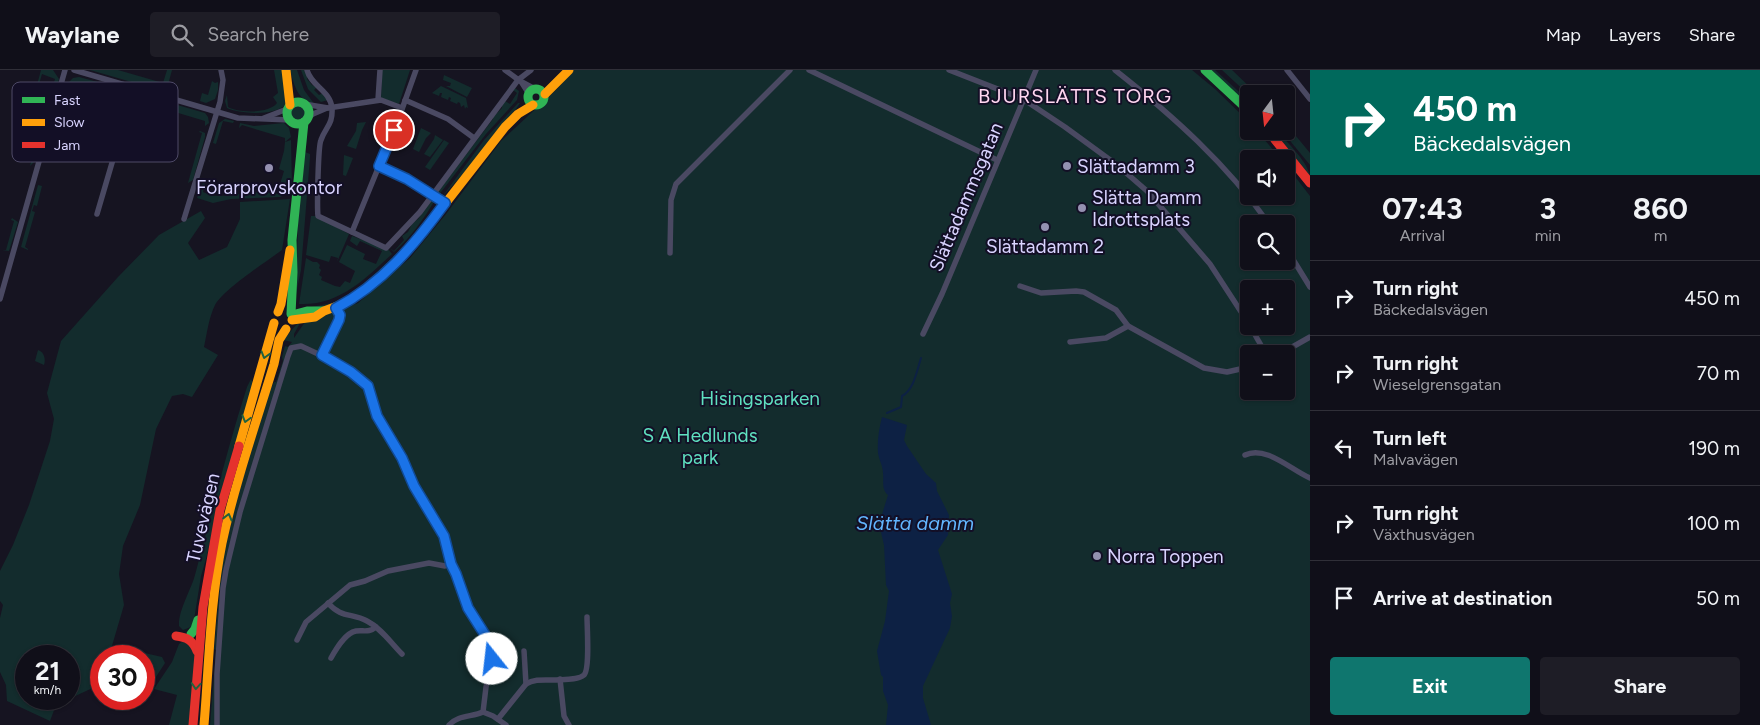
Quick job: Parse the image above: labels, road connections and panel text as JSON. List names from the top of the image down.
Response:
{
  "streets": {
    "main road": ["Tuvevägen"],
    "street": ["Slättadammsgatan"]
  },
  "districts": ["BJURSLÄTTS TORG"],
  "water": ["Slätta damm"],
  "parks": ["Hisingsparken", "S A Hedlunds park"],
  "places": [
    "Slättadamm 3",
    "Förarprovskontor",
    "Slätta Damm Idrottsplats",
    "Slättadamm 2",
    "Norra Toppen"
  ],
  "legend": ["Fast", "Slow", "Jam"],
  "north": "bottom",
  "page": {
    "header": "Waylane",
    "search": "Search here",
    "nav": ["Map", "Layers", "Share"],
    "turn": ["450 m", "Bäckedalsvägen"],
    "map_buttons": ["+", "−"],
    "eta": [
      "07:43",
      "Arrival",
      "3",
      "min",
      "860",
      "m"
    ],
    "list": [
      {
        "name": "Turn right",
        "note": "Bäckedalsvägen",
        "value": "450 m"
      },
      {
        "name": "Turn right",
        "note": "Wieselgrensgatan",
        "value": "70 m"
      },
      {
        "name": "Turn left",
        "note": "Malvavägen",
        "value": "190 m"
      },
      {
        "name": "Turn right",
        "note": "Växthusvägen",
        "value": "100 m"
      },
      {
        "name": "Arrive at destination",
        "value": "50 m"
      }
    ],
    "speed": "21 km/h",
    "limit": "30",
    "buttons": ["Exit", "Share"]
  }
}
